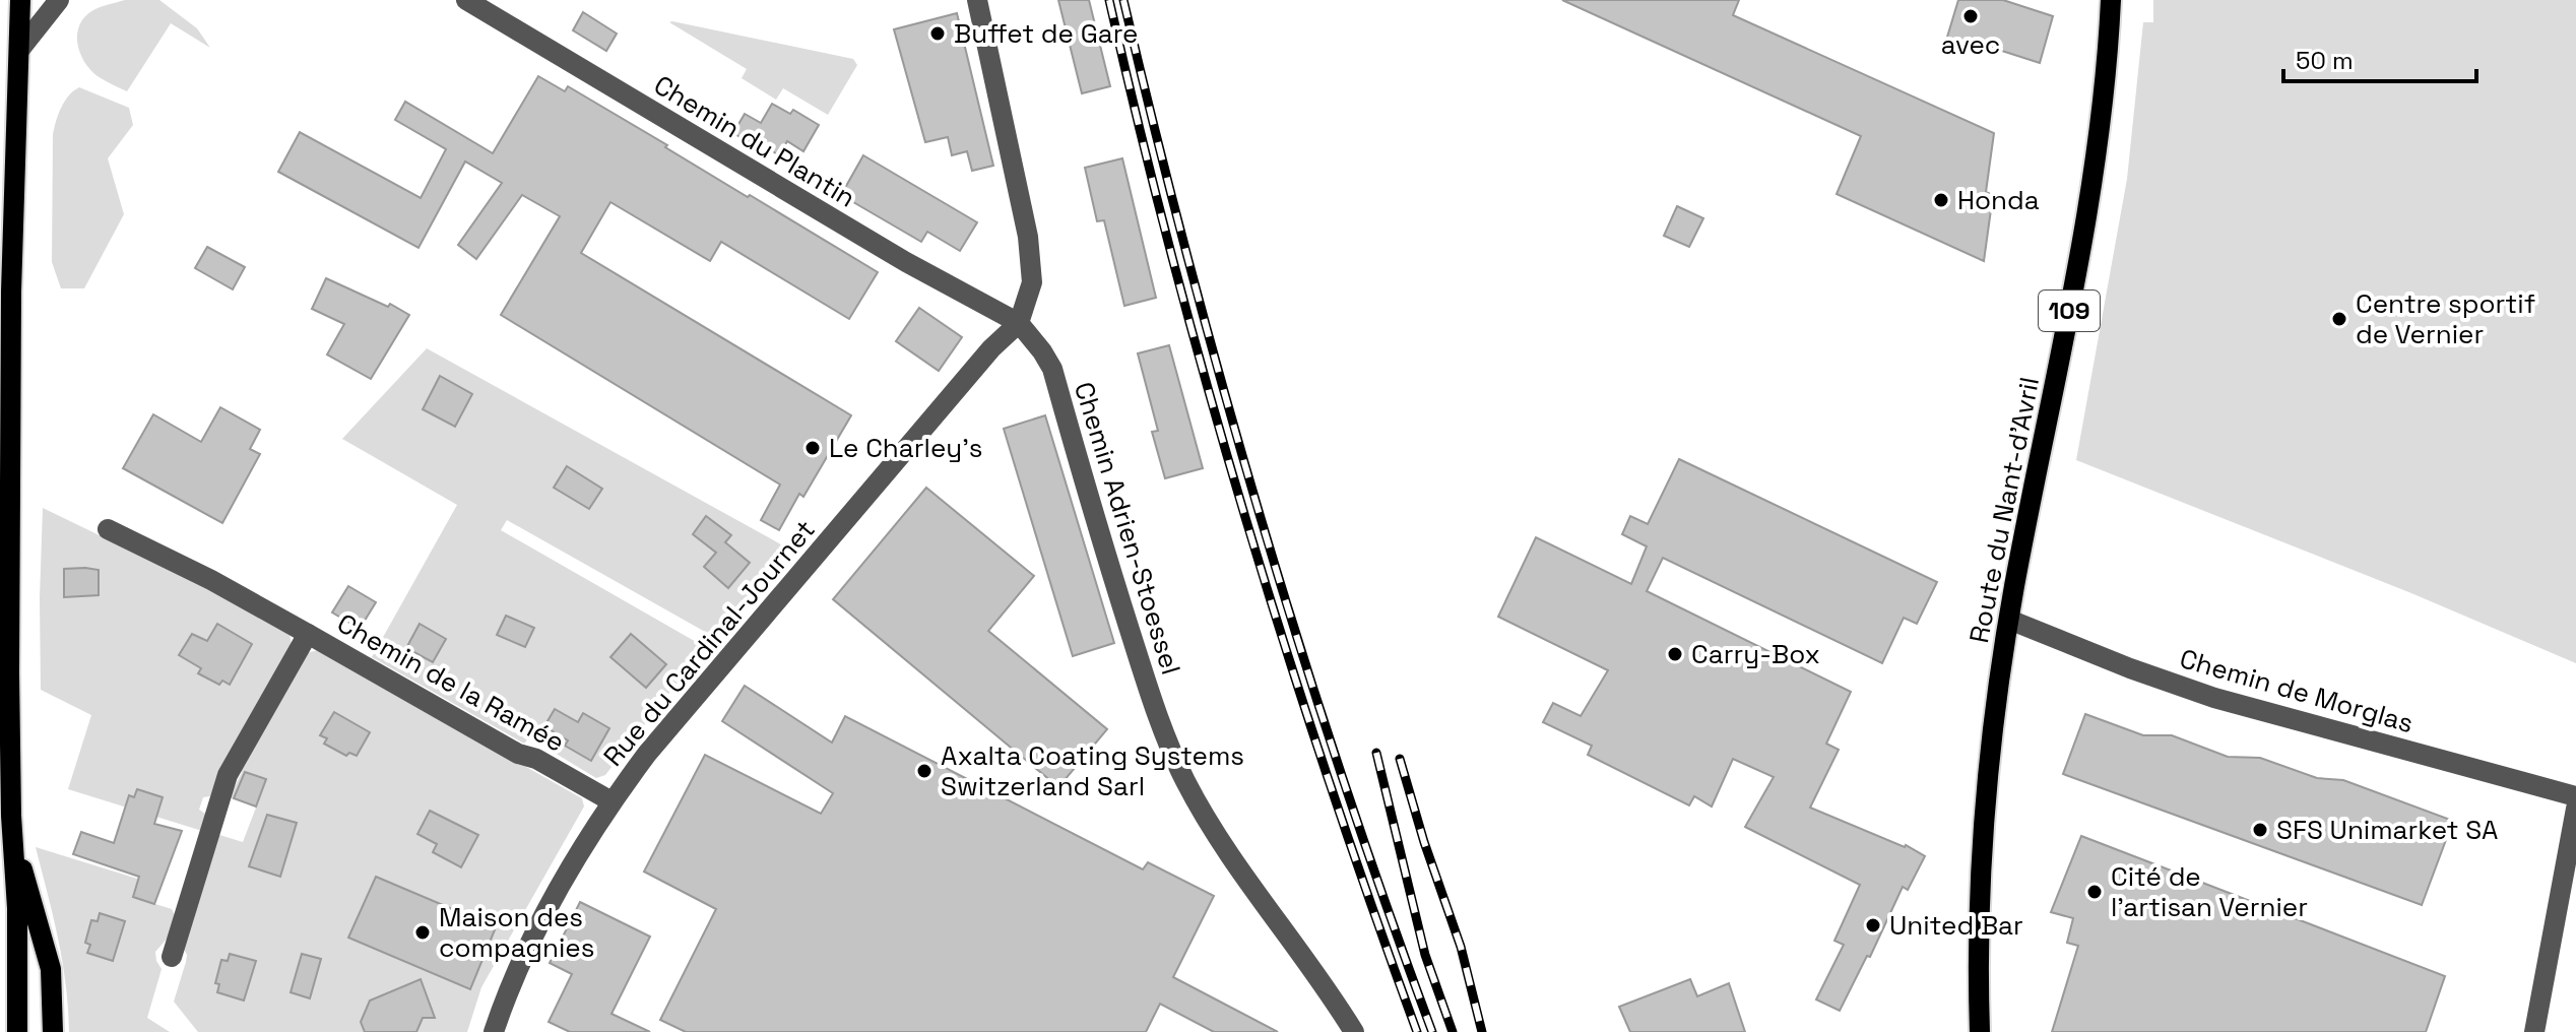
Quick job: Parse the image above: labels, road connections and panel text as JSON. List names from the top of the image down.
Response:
{
  "streets": {
    "main road": ["109", "Route du Nant-d'Avril"],
    "street": [
      "Chemin du Plantin",
      "Chemin Adrien-Stoessel",
      "Rue du Cardinal-Journet",
      "Chemin de la Ramée",
      "Chemin de Morglas"
    ]
  },
  "crossings": [
    ["Chemin du Plantin", "Chemin Adrien-Stoessel"],
    ["Chemin du Plantin", "Rue du Cardinal-Journet"],
    ["Route du Nant-d'Avril", "Chemin de Morglas"],
    ["Chemin Adrien-Stoessel", "Rue du Cardinal-Journet"],
    ["Rue du Cardinal-Journet", "Chemin de la Ramée"]
  ],
  "places": [
    "avec",
    "Buffet de Gare",
    "Honda",
    "Centre sportif de Vernier",
    "Le Charley's",
    "Carry-Box",
    "Axalta Coating Systems Switzerland Sarl",
    "SFS Unimarket SA",
    "Cité de l'artisan Vernier",
    "United Bar",
    "Maison des compagnies"
  ],
  "scale_bar": "50 m"
}
